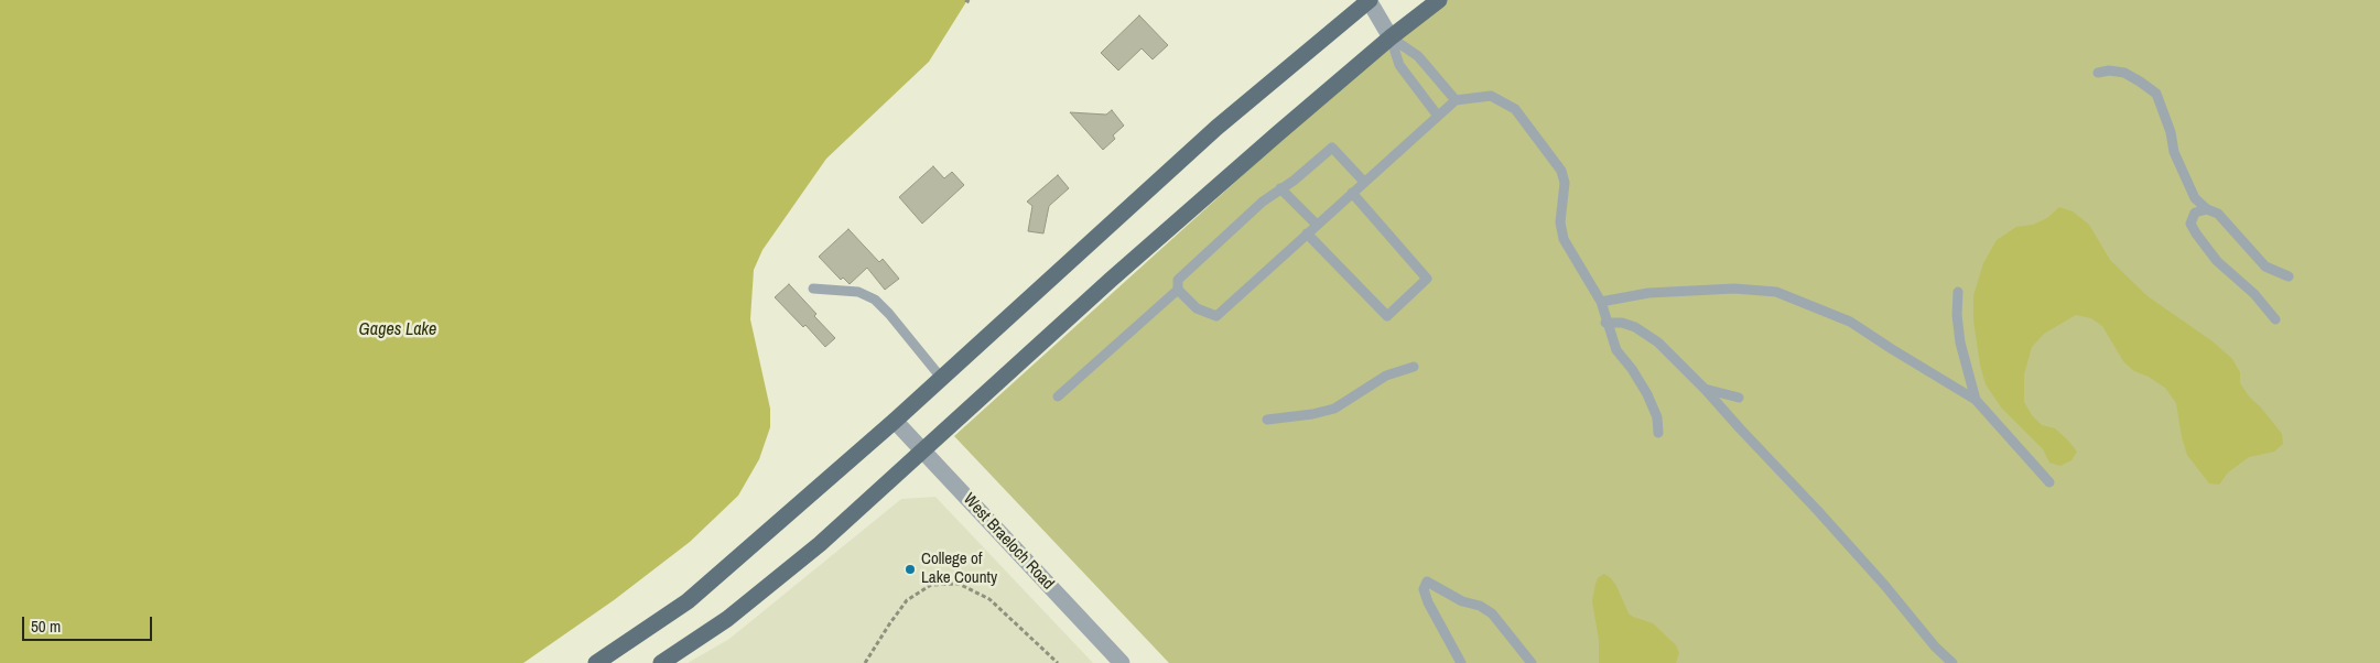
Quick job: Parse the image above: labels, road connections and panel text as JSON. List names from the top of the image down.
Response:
{
  "streets": {
    "street": ["West Braeloch Road"]
  },
  "water": ["Gages Lake"],
  "places": ["College of Lake County"],
  "scale_bar": "50 m"
}
